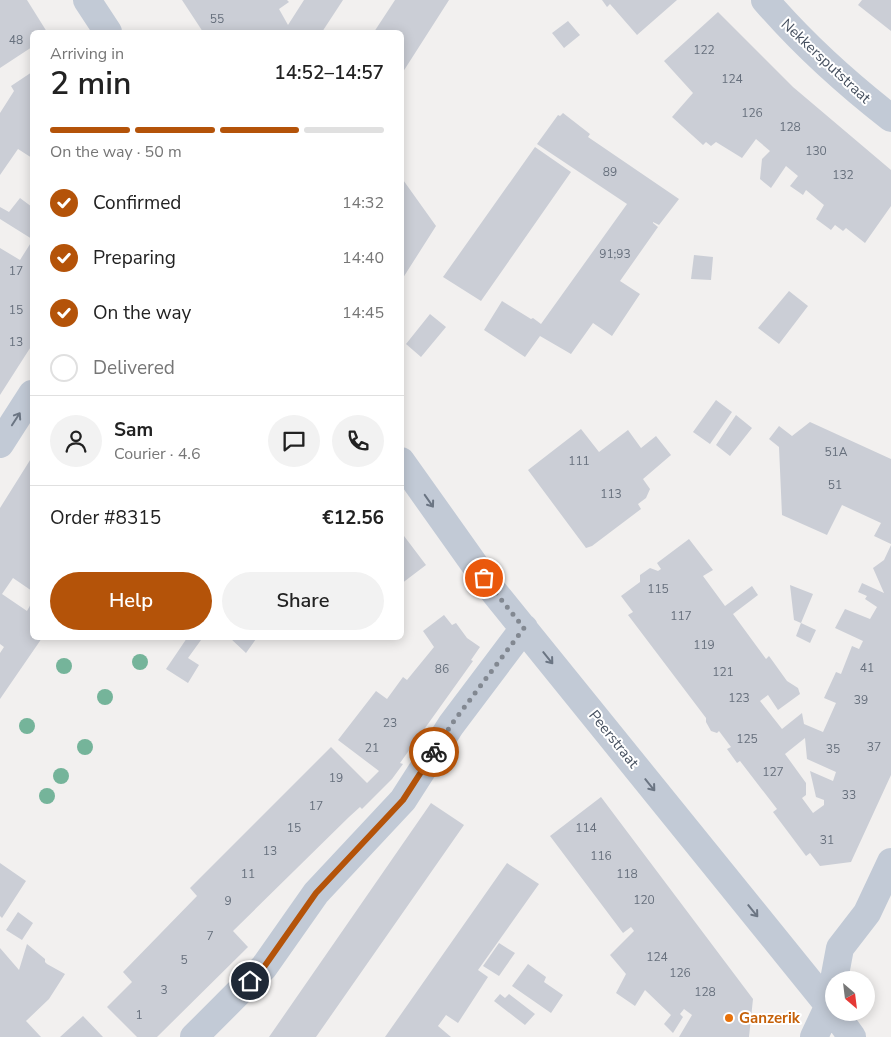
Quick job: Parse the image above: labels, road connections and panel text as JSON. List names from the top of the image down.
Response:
{
  "streets": {
    "street": ["Nekkersputstraat", "Peerstraat"]
  },
  "one_way": ["Peerstraat"],
  "places": ["Ganzerik"],
  "house_numbers": [
    "55",
    "48",
    "122",
    "124",
    "126",
    "128",
    "130",
    "89",
    "132",
    "91;93",
    "17",
    "15",
    "13",
    "51A",
    "111",
    "51",
    "113",
    "115",
    "117",
    "119",
    "41",
    "86",
    "121",
    "123",
    "39",
    "23",
    "125",
    "37",
    "21",
    "35",
    "127",
    "19",
    "33",
    "17",
    "15",
    "114",
    "31",
    "13",
    "116",
    "11",
    "118",
    "120",
    "9",
    "7",
    "124",
    "5",
    "126",
    "3",
    "128",
    "1"
  ],
  "north": "bottom right",
  "page": {
    "heading": ["2 min", "Arriving in", "14:52–14:57"],
    "panel": [
      "Sam",
      "Courier · 4.6",
      "Order #8315",
      "€12.56"
    ],
    "bar": "On the way · 50 m",
    "list": [
      ["Confirmed", "14:32"],
      ["Preparing", "14:40"],
      ["On the way", "14:45"],
      "Delivered"
    ],
    "buttons": ["Help", "Share"]
  }
}
